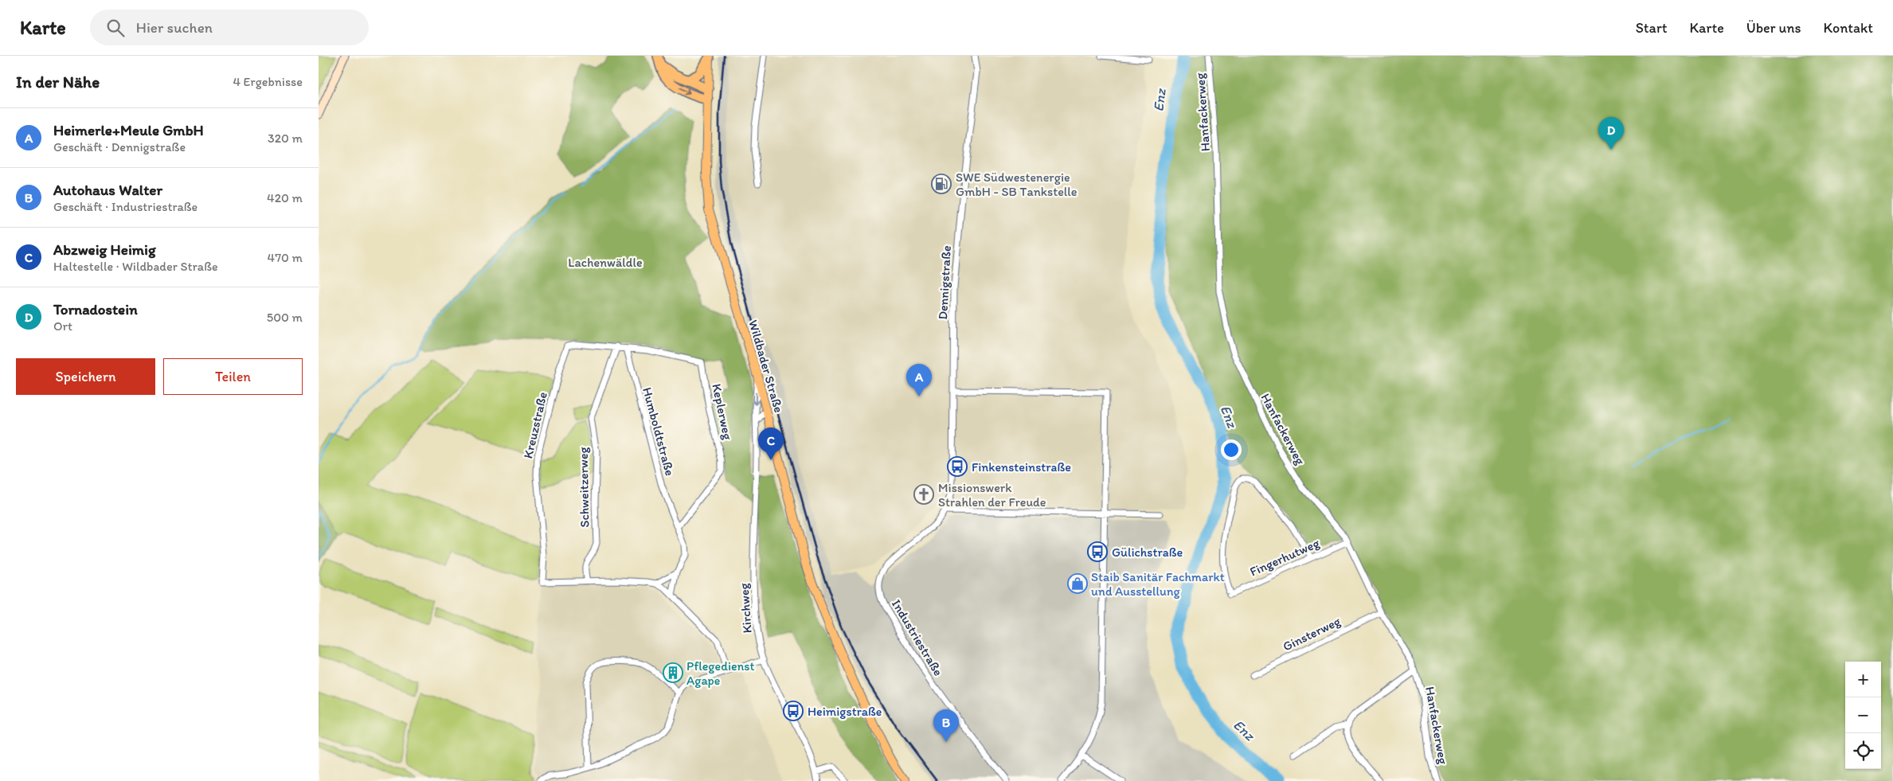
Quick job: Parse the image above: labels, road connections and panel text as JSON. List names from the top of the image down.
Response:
{
  "streets": {
    "main road": ["Wildbader Straße"],
    "street": [
      "Hanfackerweg",
      "Dennigstraße",
      "Keplerweg",
      "Kreuzstraße",
      "Humboldtstraße",
      "Schweitzerweg",
      "Fingerhutweg",
      "Kirchweg",
      "Ginsterweg",
      "Industriestraße"
    ]
  },
  "crossings": [
    ["Hanfackerweg", "Fingerhutweg"],
    ["Hanfackerweg", "Ginsterweg"],
    ["Dennigstraße", "Industriestraße"],
    ["Wildbader Straße", "Kirchweg"],
    ["Keplerweg", "Humboldtstraße"],
    ["Kreuzstraße", "Schweitzerweg"]
  ],
  "water": ["Enz"],
  "parks": ["Lachenwäldle"],
  "places": {
    "fuel station": ["SWE Südwestenergie GmbH - SB Tankstelle"],
    "bus stop": ["Finkensteinstraße", "Gülichstraße", "Heimigstraße"],
    "church": ["Missionswerk Strahlen der Freude"],
    "shop": ["Staib Sanitär Fachmarkt und Ausstellung"],
    "building": ["Pflegedienst Agape"]
  },
  "page": {
    "header": "Karte",
    "search": "Hier suchen",
    "nav": [
      "Start",
      "Karte",
      "Über uns",
      "Kontakt"
    ],
    "heading": ["In der Nähe", "4 Ergebnisse"],
    "list": [
      {
        "mark": "A",
        "name": "Heimerle+Meule GmbH",
        "note": "Geschäft · Dennigstraße",
        "value": "320 m"
      },
      {
        "mark": "B",
        "name": "Autohaus Walter",
        "note": "Geschäft · Industriestraße",
        "value": "420 m"
      },
      {
        "mark": "C",
        "name": "Abzweig Heimig",
        "note": "Haltestelle · Wildbader Straße",
        "value": "470 m"
      },
      {
        "mark": "D",
        "name": "Tornadostein",
        "note": "Ort",
        "value": "500 m"
      }
    ],
    "pins": [
      "D",
      "A",
      "C",
      "B"
    ],
    "buttons": ["Speichern", "Teilen"],
    "map_buttons": ["+", "−"]
  }
}
